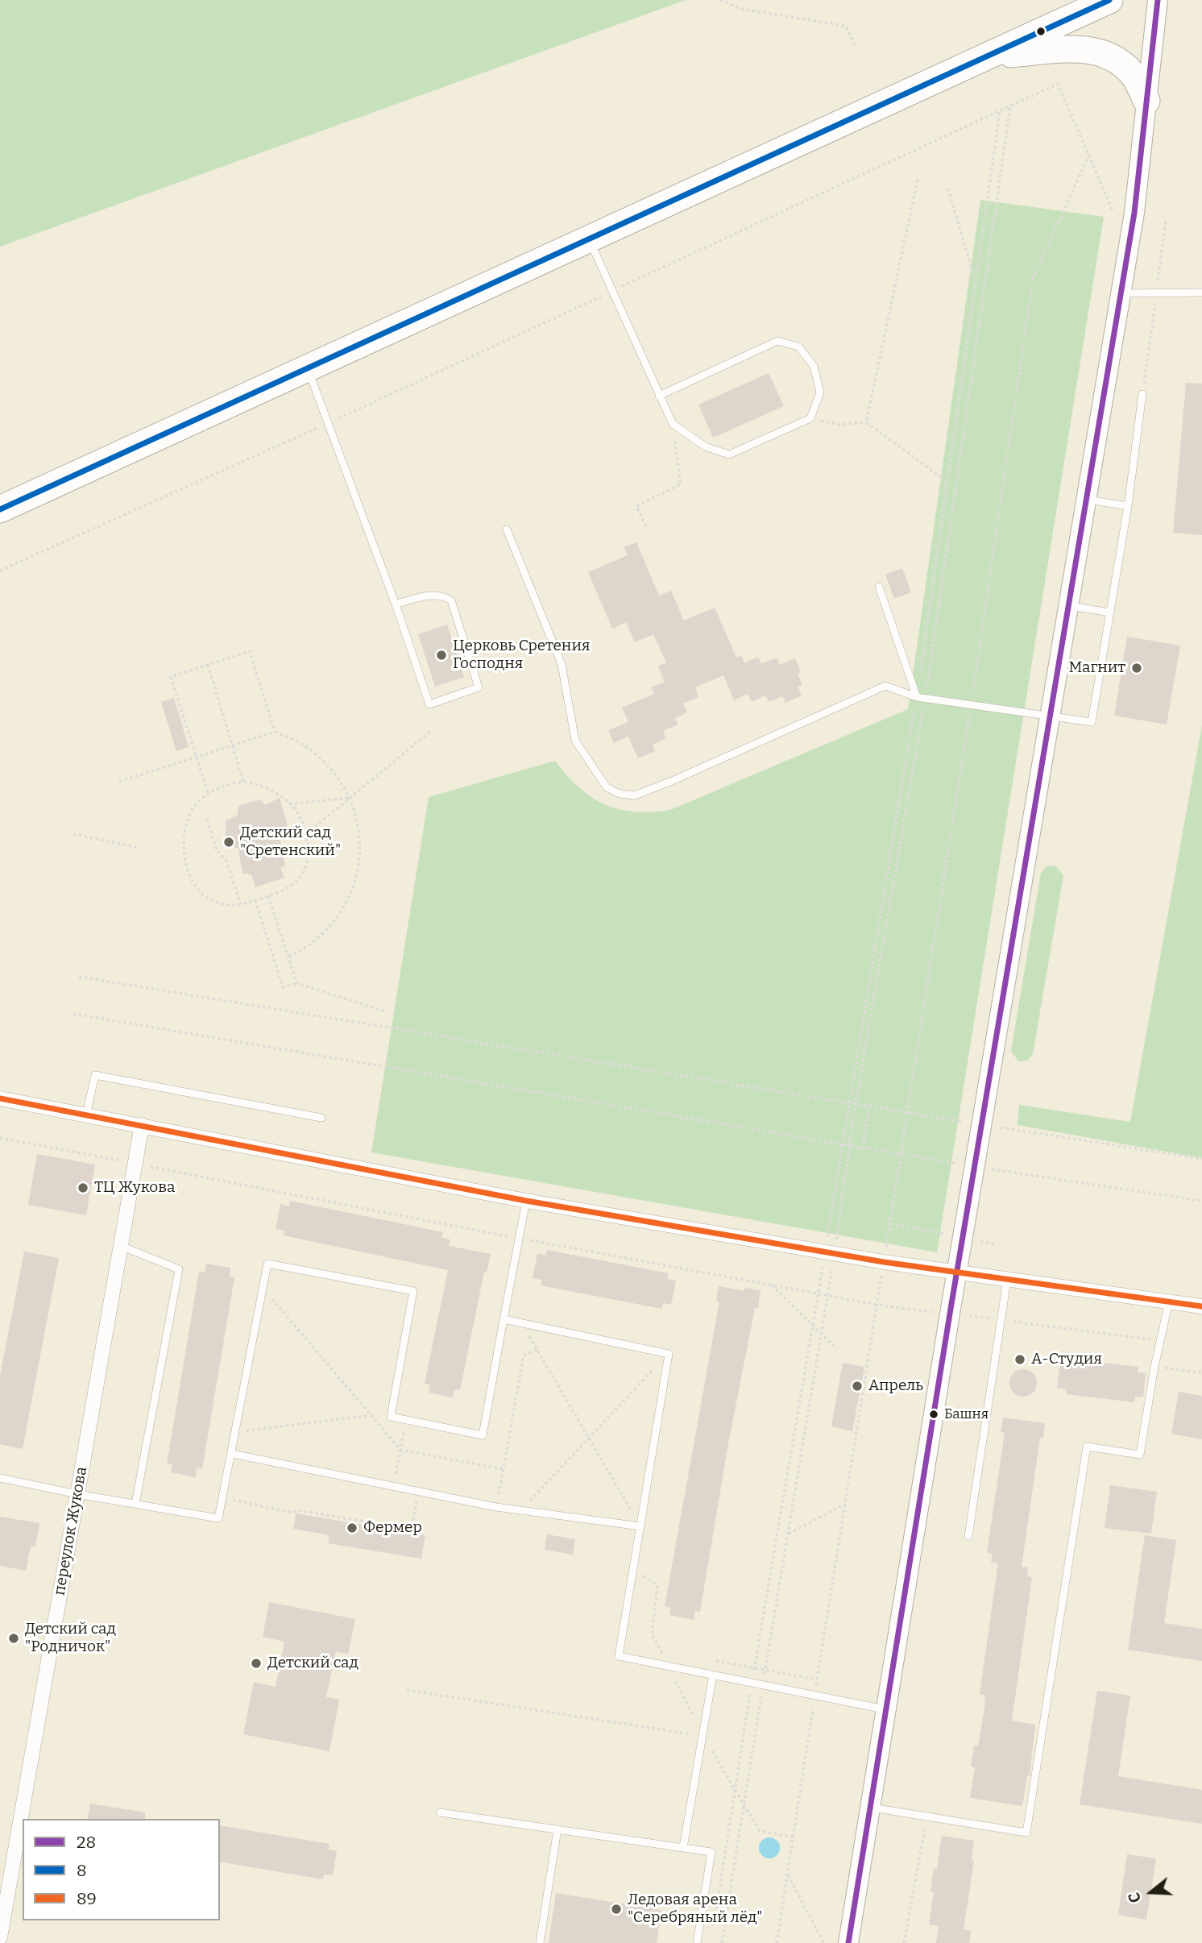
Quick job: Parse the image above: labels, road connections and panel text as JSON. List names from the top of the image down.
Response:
{
  "streets": {
    "street": ["переулок Жукова"]
  },
  "places": [
    "Церковь Сретения Господня",
    "Магнит",
    "Детский сад \"Сретенский\"",
    "ТЦ Жукова",
    "А-Студия",
    "Апрель",
    "Башня",
    "Фермер",
    "Детский сад \"Родничок\"",
    "Детский сад",
    "Ледовая арена \"Серебряный лёд\""
  ],
  "lines": ["transit line 28", "transit line 8", "transit line 89"],
  "legend": ["28", "8", "89"],
  "north": "left"
}
